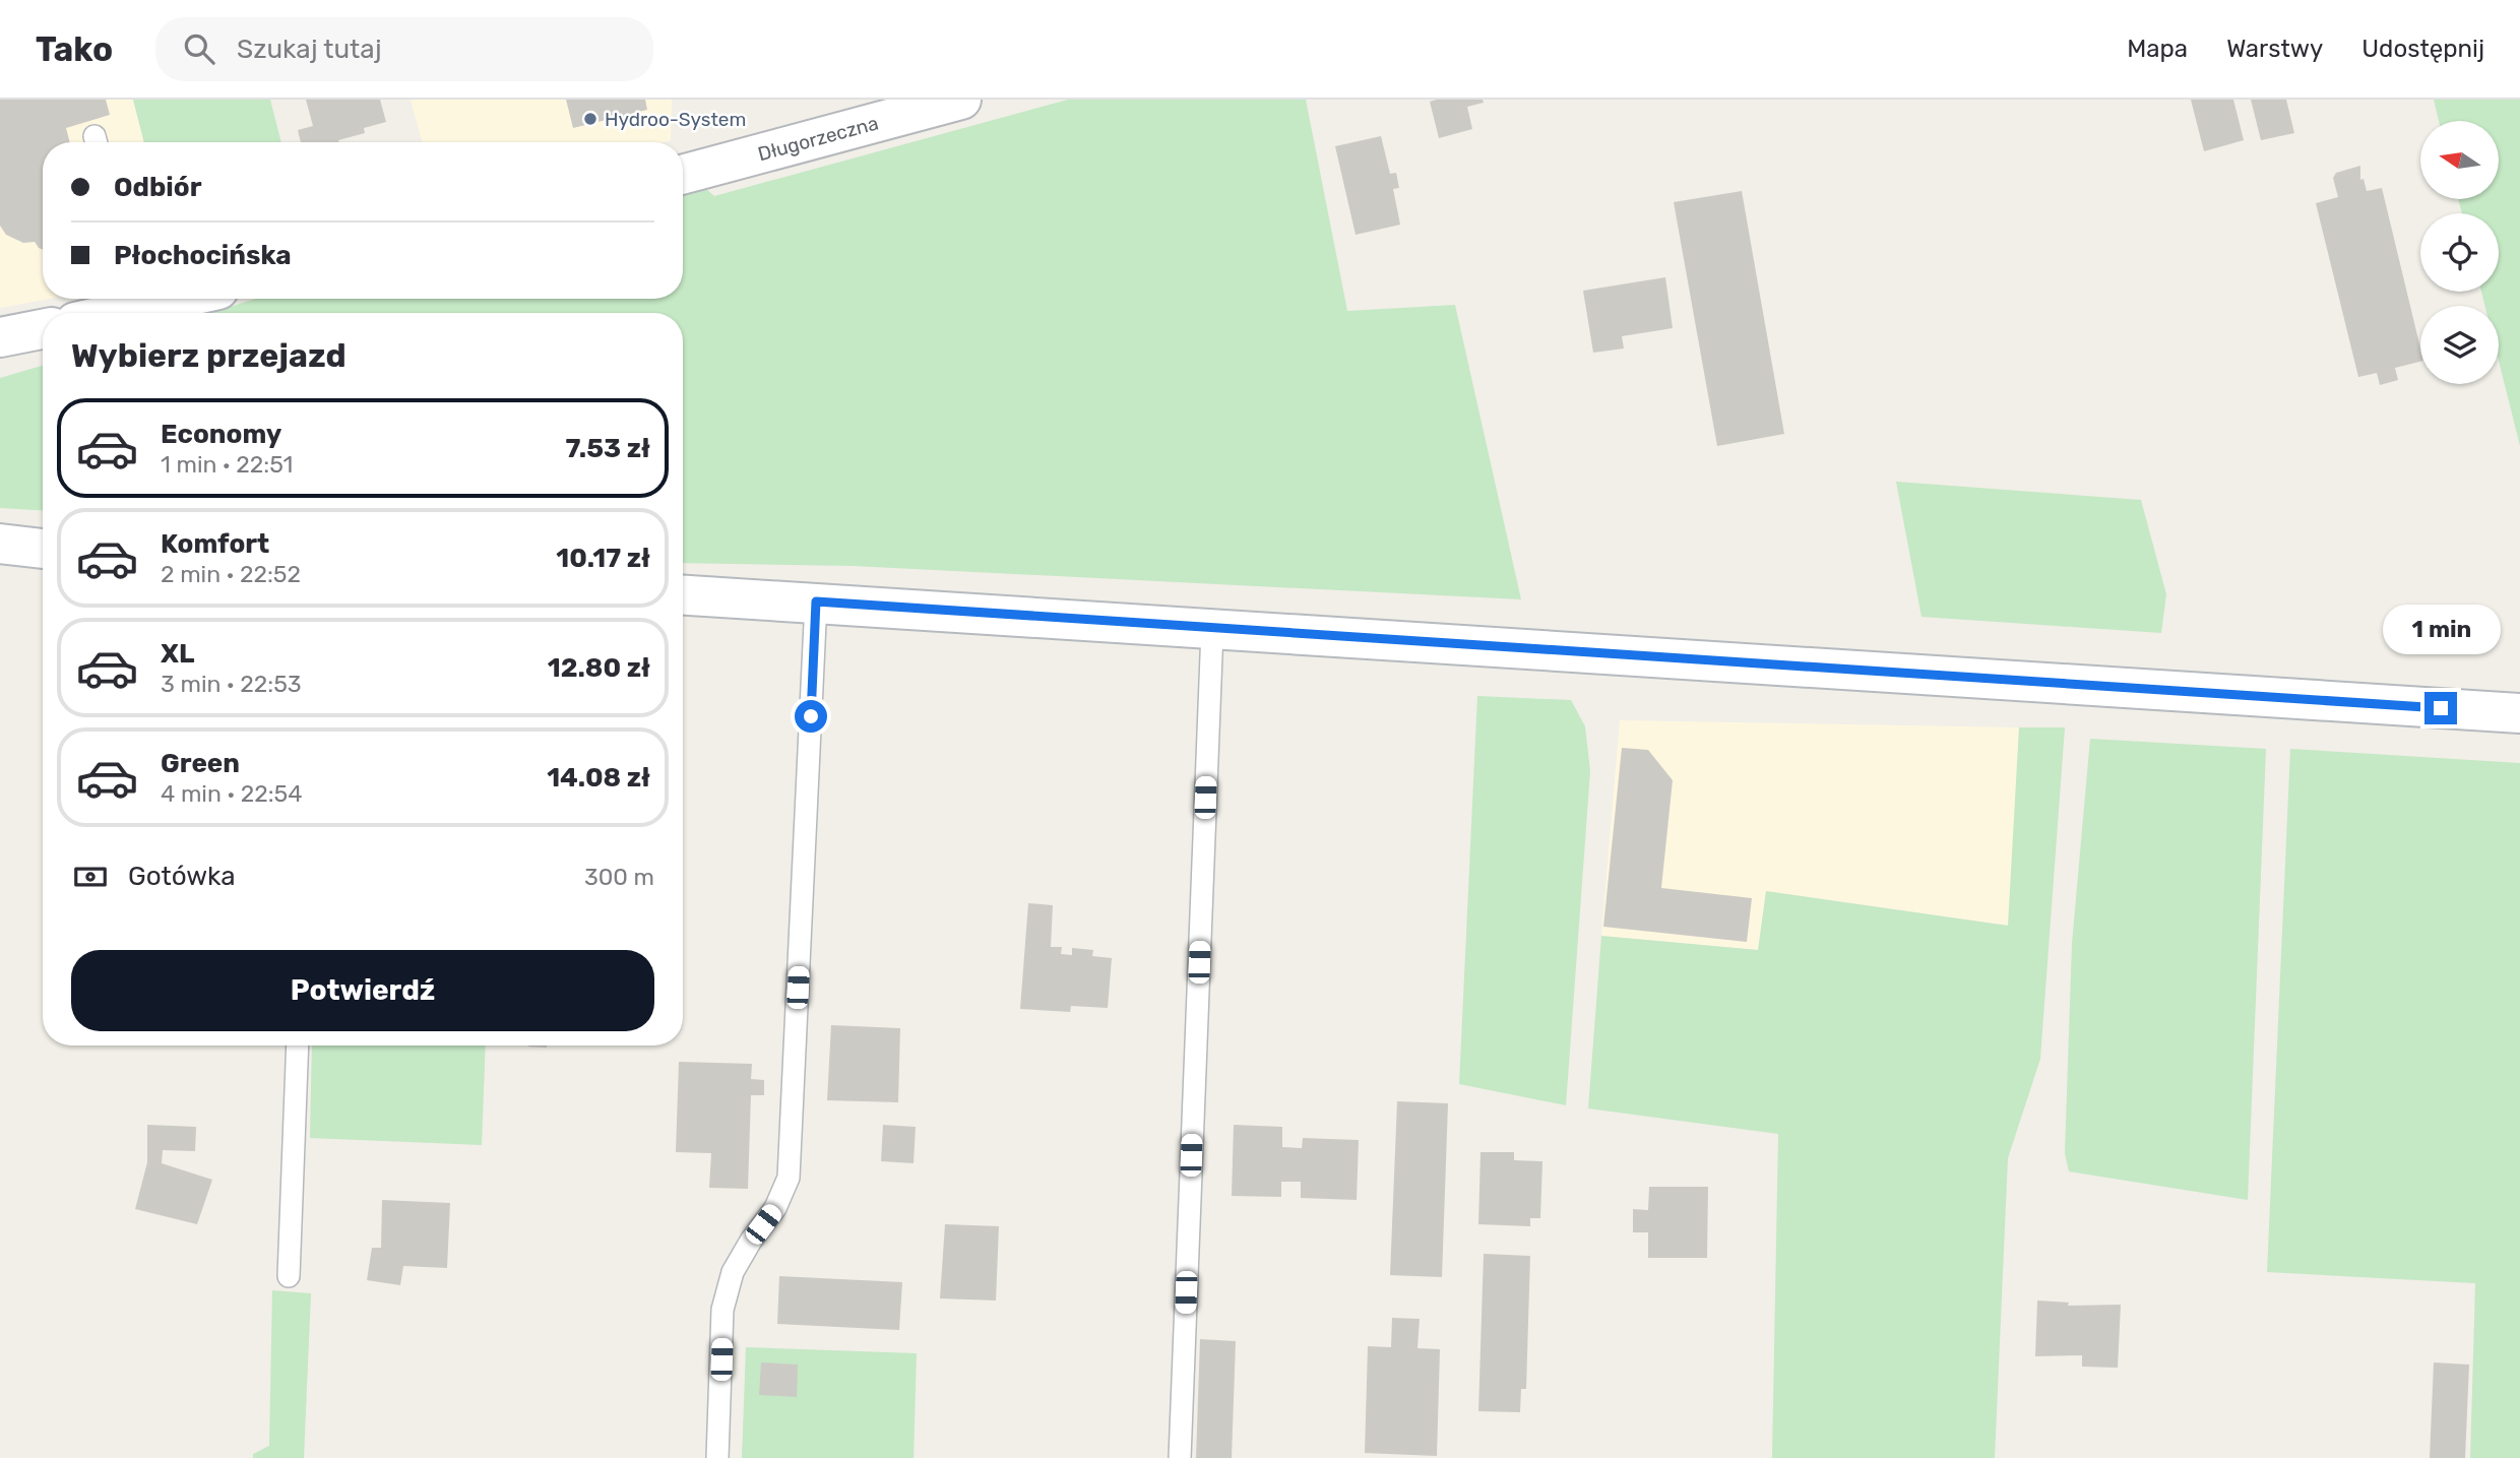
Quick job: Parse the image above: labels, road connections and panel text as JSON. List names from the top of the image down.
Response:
{
  "streets": {
    "main road": ["Długorzeczna"]
  },
  "places": ["Hydroo-System"],
  "north": "left",
  "page": {
    "header": "Tako",
    "search": "Szukaj tutaj",
    "nav": ["Mapa", "Warstwy", "Udostępnij"],
    "banner": ["Odbiór", "Płochocińska"],
    "heading": "Wybierz przejazd",
    "list": [
      {
        "name": "Economy",
        "note": "1 min · 22:51",
        "value": "7.53 zł"
      },
      {
        "name": "Komfort",
        "note": "2 min · 22:52",
        "value": "10.17 zł"
      },
      {
        "name": "XL",
        "note": "3 min · 22:53",
        "value": "12.80 zł"
      },
      {
        "name": "Green",
        "note": "4 min · 22:54",
        "value": "14.08 zł"
      }
    ],
    "bubble": "1 min",
    "pay": ["Gotówka", "300 m"],
    "buttons": "Potwierdź"
  }
}
